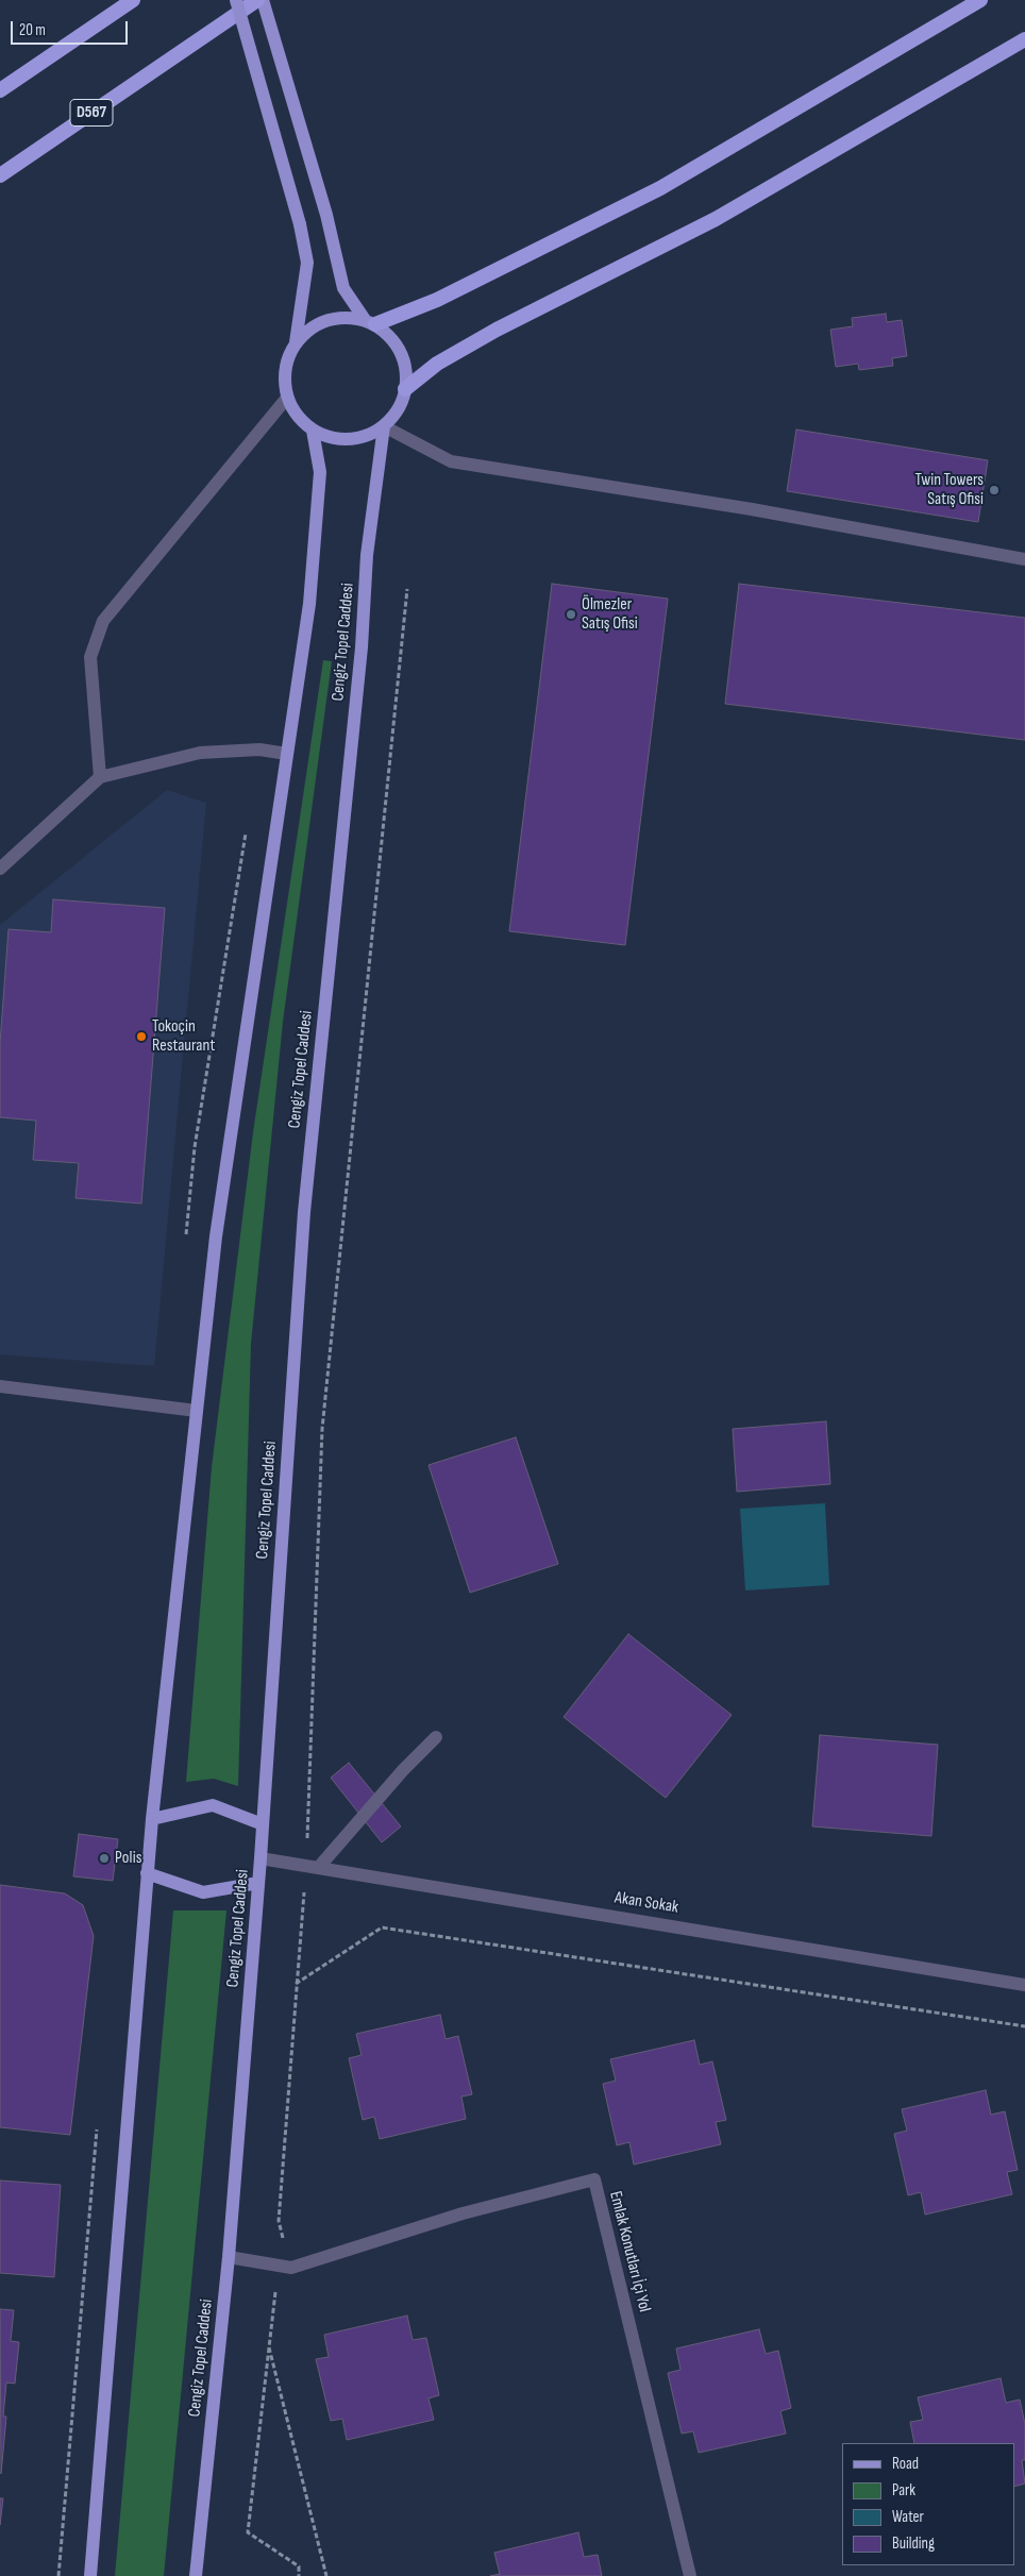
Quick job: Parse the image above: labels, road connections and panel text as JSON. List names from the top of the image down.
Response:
{
  "streets": {
    "highway": ["D567"],
    "main road": ["Cengiz Topel Caddesi"],
    "street": ["Akan Sokak", "Emlak Konutları İçi Yol"]
  },
  "crossings": [
    ["Cengiz Topel Caddesi", "Akan Sokak"],
    ["Cengiz Topel Caddesi", "Emlak Konutları İçi Yol"]
  ],
  "places": [
    "Twin Towers Satış Ofisi",
    "Ölmezler Satış Ofisi",
    "Tokoçin Restaurant",
    "Polis"
  ],
  "legend": [
    "Road",
    "Park",
    "Water",
    "Building"
  ],
  "scale_bar": "20 m"
}
